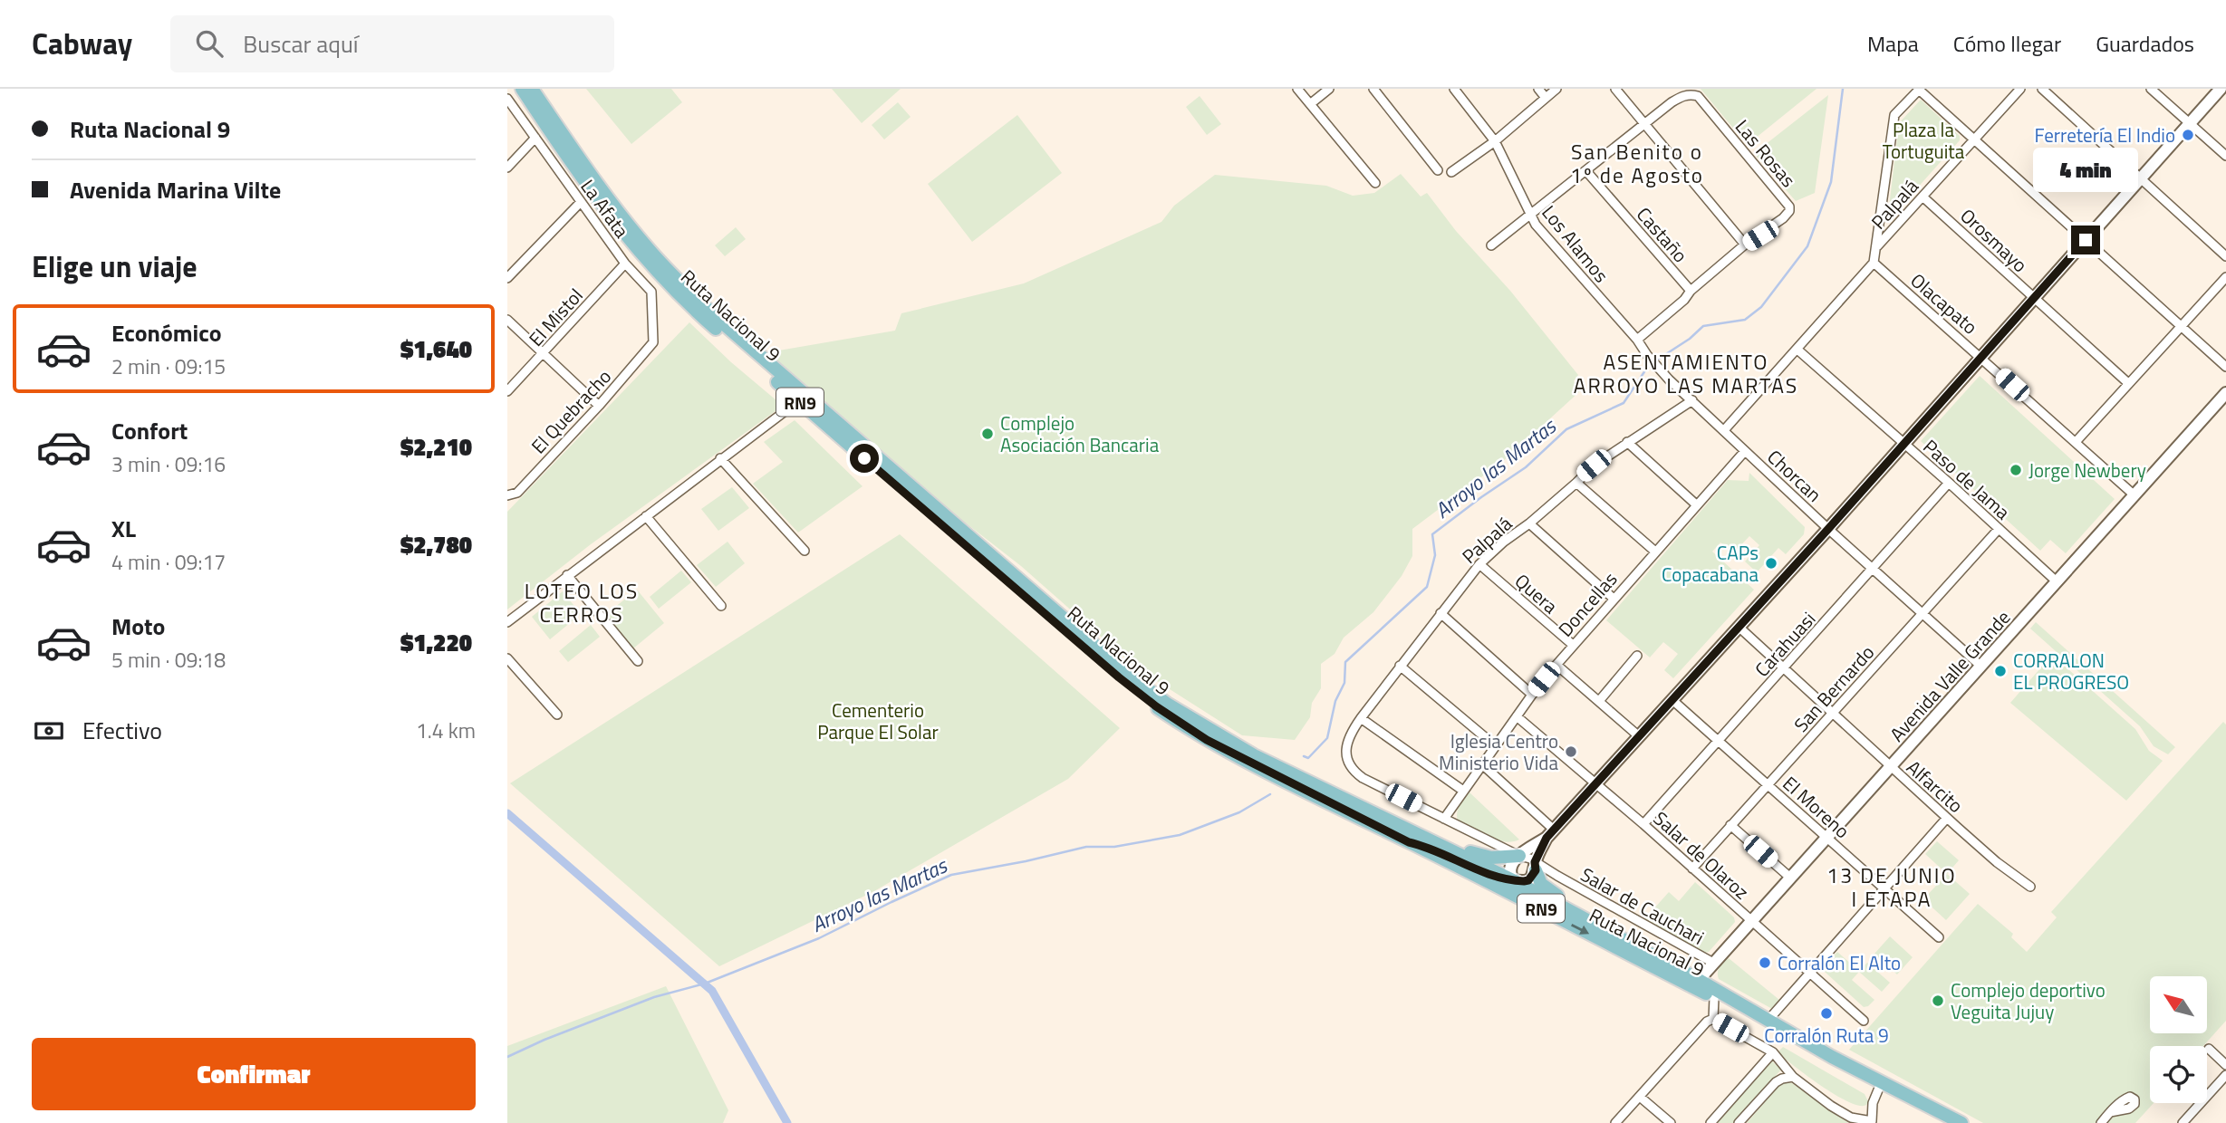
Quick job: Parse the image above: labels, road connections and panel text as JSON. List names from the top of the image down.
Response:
{
  "streets": {
    "main road": ["Ruta Nacional 9", "RN9"],
    "street": [
      "Las Rosas",
      "Palpalá",
      "La Afata",
      "Castaño",
      "Orosmayo",
      "Los Alamos",
      "Olacapato",
      "El Mistol",
      "El Quebracho",
      "Chorcan",
      "Paso de Jama",
      "Quera",
      "Doncellas",
      "Carahuasi",
      "Avenida Valle Grande",
      "San Bernardo",
      "Alfarcito",
      "El Moreno",
      "Salar de Olaroz",
      "Salar de Cauchari"
    ]
  },
  "crossings": [
    ["Palpalá", "Orosmayo"],
    ["Palpalá", "Olacapato"],
    ["Palpalá", "Chorcan"],
    ["Palpalá", "Quera"],
    ["Palpalá", "Salar de Cauchari"],
    ["La Afata", "El Mistol"],
    ["La Afata", "El Quebracho"],
    ["Los Alamos", "Chorcan"],
    ["Olacapato", "Avenida Valle Grande"],
    ["Ruta Nacional 9", "Avenida Valle Grande"],
    ["Chorcan", "Doncellas"],
    ["Chorcan", "Carahuasi"],
    ["Chorcan", "Avenida Valle Grande"],
    ["Chorcan", "San Bernardo"],
    ["Paso de Jama", "Carahuasi"],
    ["Paso de Jama", "Avenida Valle Grande"],
    ["Paso de Jama", "San Bernardo"],
    ["Quera", "Doncellas"],
    ["Doncellas", "Salar de Olaroz"],
    ["Doncellas", "Salar de Cauchari"],
    ["Carahuasi", "Alfarcito"],
    ["Carahuasi", "El Moreno"],
    ["Carahuasi", "Salar de Olaroz"],
    ["Avenida Valle Grande", "Alfarcito"],
    ["Avenida Valle Grande", "El Moreno"],
    ["Avenida Valle Grande", "Salar de Olaroz"],
    ["Avenida Valle Grande", "Salar de Cauchari"],
    ["San Bernardo", "Alfarcito"],
    ["San Bernardo", "El Moreno"],
    ["San Bernardo", "Salar de Olaroz"]
  ],
  "districts": [
    "San Benito o 1º de Agosto",
    "ASENTAMIENTO ARROYO LAS MARTAS",
    "LOTEO LOS CERROS",
    "13 DE JUNIO I ETAPA"
  ],
  "water": ["Arroyo las Martas"],
  "parks": ["Plaza la Tortuguita", "Cementerio Parque El Solar"],
  "places": [
    "Ferretería El Indio",
    "Complejo Asociación Bancaria",
    "Jorge Newbery",
    "CAPs Copacabana",
    "CORRALON EL PROGRESO",
    "Iglesia Centro Ministerio Vida",
    "Corralón El Alto",
    "Complejo deportivo Veguita Jujuy",
    "Corralón Ruta 9"
  ],
  "north": "top left",
  "page": {
    "header": "Cabway",
    "search": "Buscar aquí",
    "nav": ["Mapa", "Cómo llegar", "Guardados"],
    "banner": ["Ruta Nacional 9", "Avenida Marina Vilte"],
    "bubble": "4 min",
    "heading": "Elige un viaje",
    "list": [
      {
        "name": "Económico",
        "note": "2 min · 09:15",
        "value": "$1,640"
      },
      {
        "name": "Confort",
        "note": "3 min · 09:16",
        "value": "$2,210"
      },
      {
        "name": "XL",
        "note": "4 min · 09:17",
        "value": "$2,780"
      },
      {
        "name": "Moto",
        "note": "5 min · 09:18",
        "value": "$1,220"
      }
    ],
    "pay": ["Efectivo", "1.4 km"],
    "buttons": "Confirmar"
  }
}
